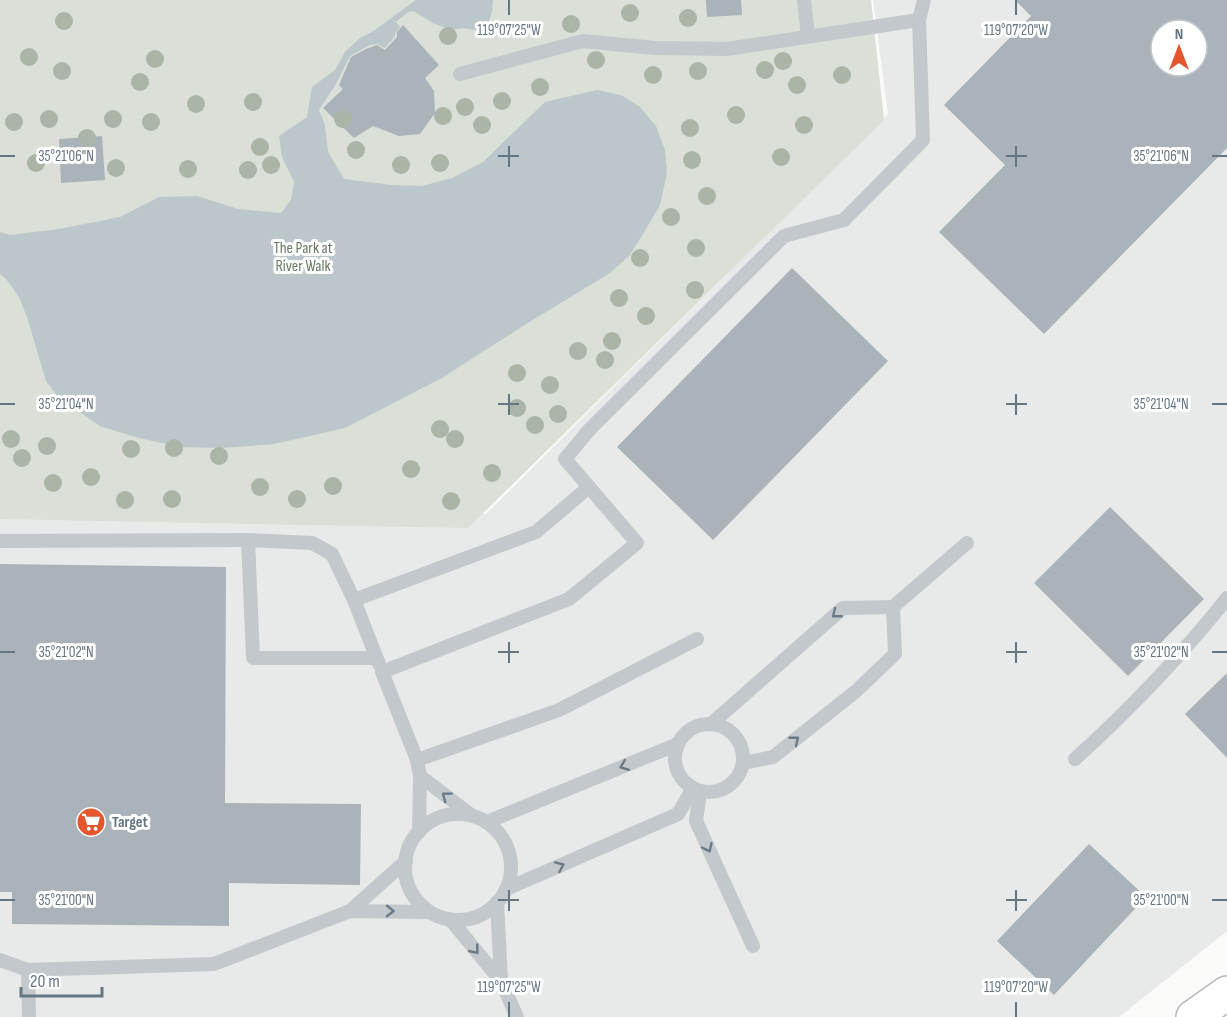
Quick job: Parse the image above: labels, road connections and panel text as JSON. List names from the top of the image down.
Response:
{
  "parks": ["The Park at River Walk"],
  "places": {
    "supermarket": ["Target"]
  },
  "scale_bar": "20 m",
  "north": "top",
  "coordinates": [
    "119°07'25\"W",
    "119°07'20\"W",
    "35°21'06\"N",
    "35°21'04\"N",
    "35°21'02\"N",
    "35°21'00\"N"
  ]
}
